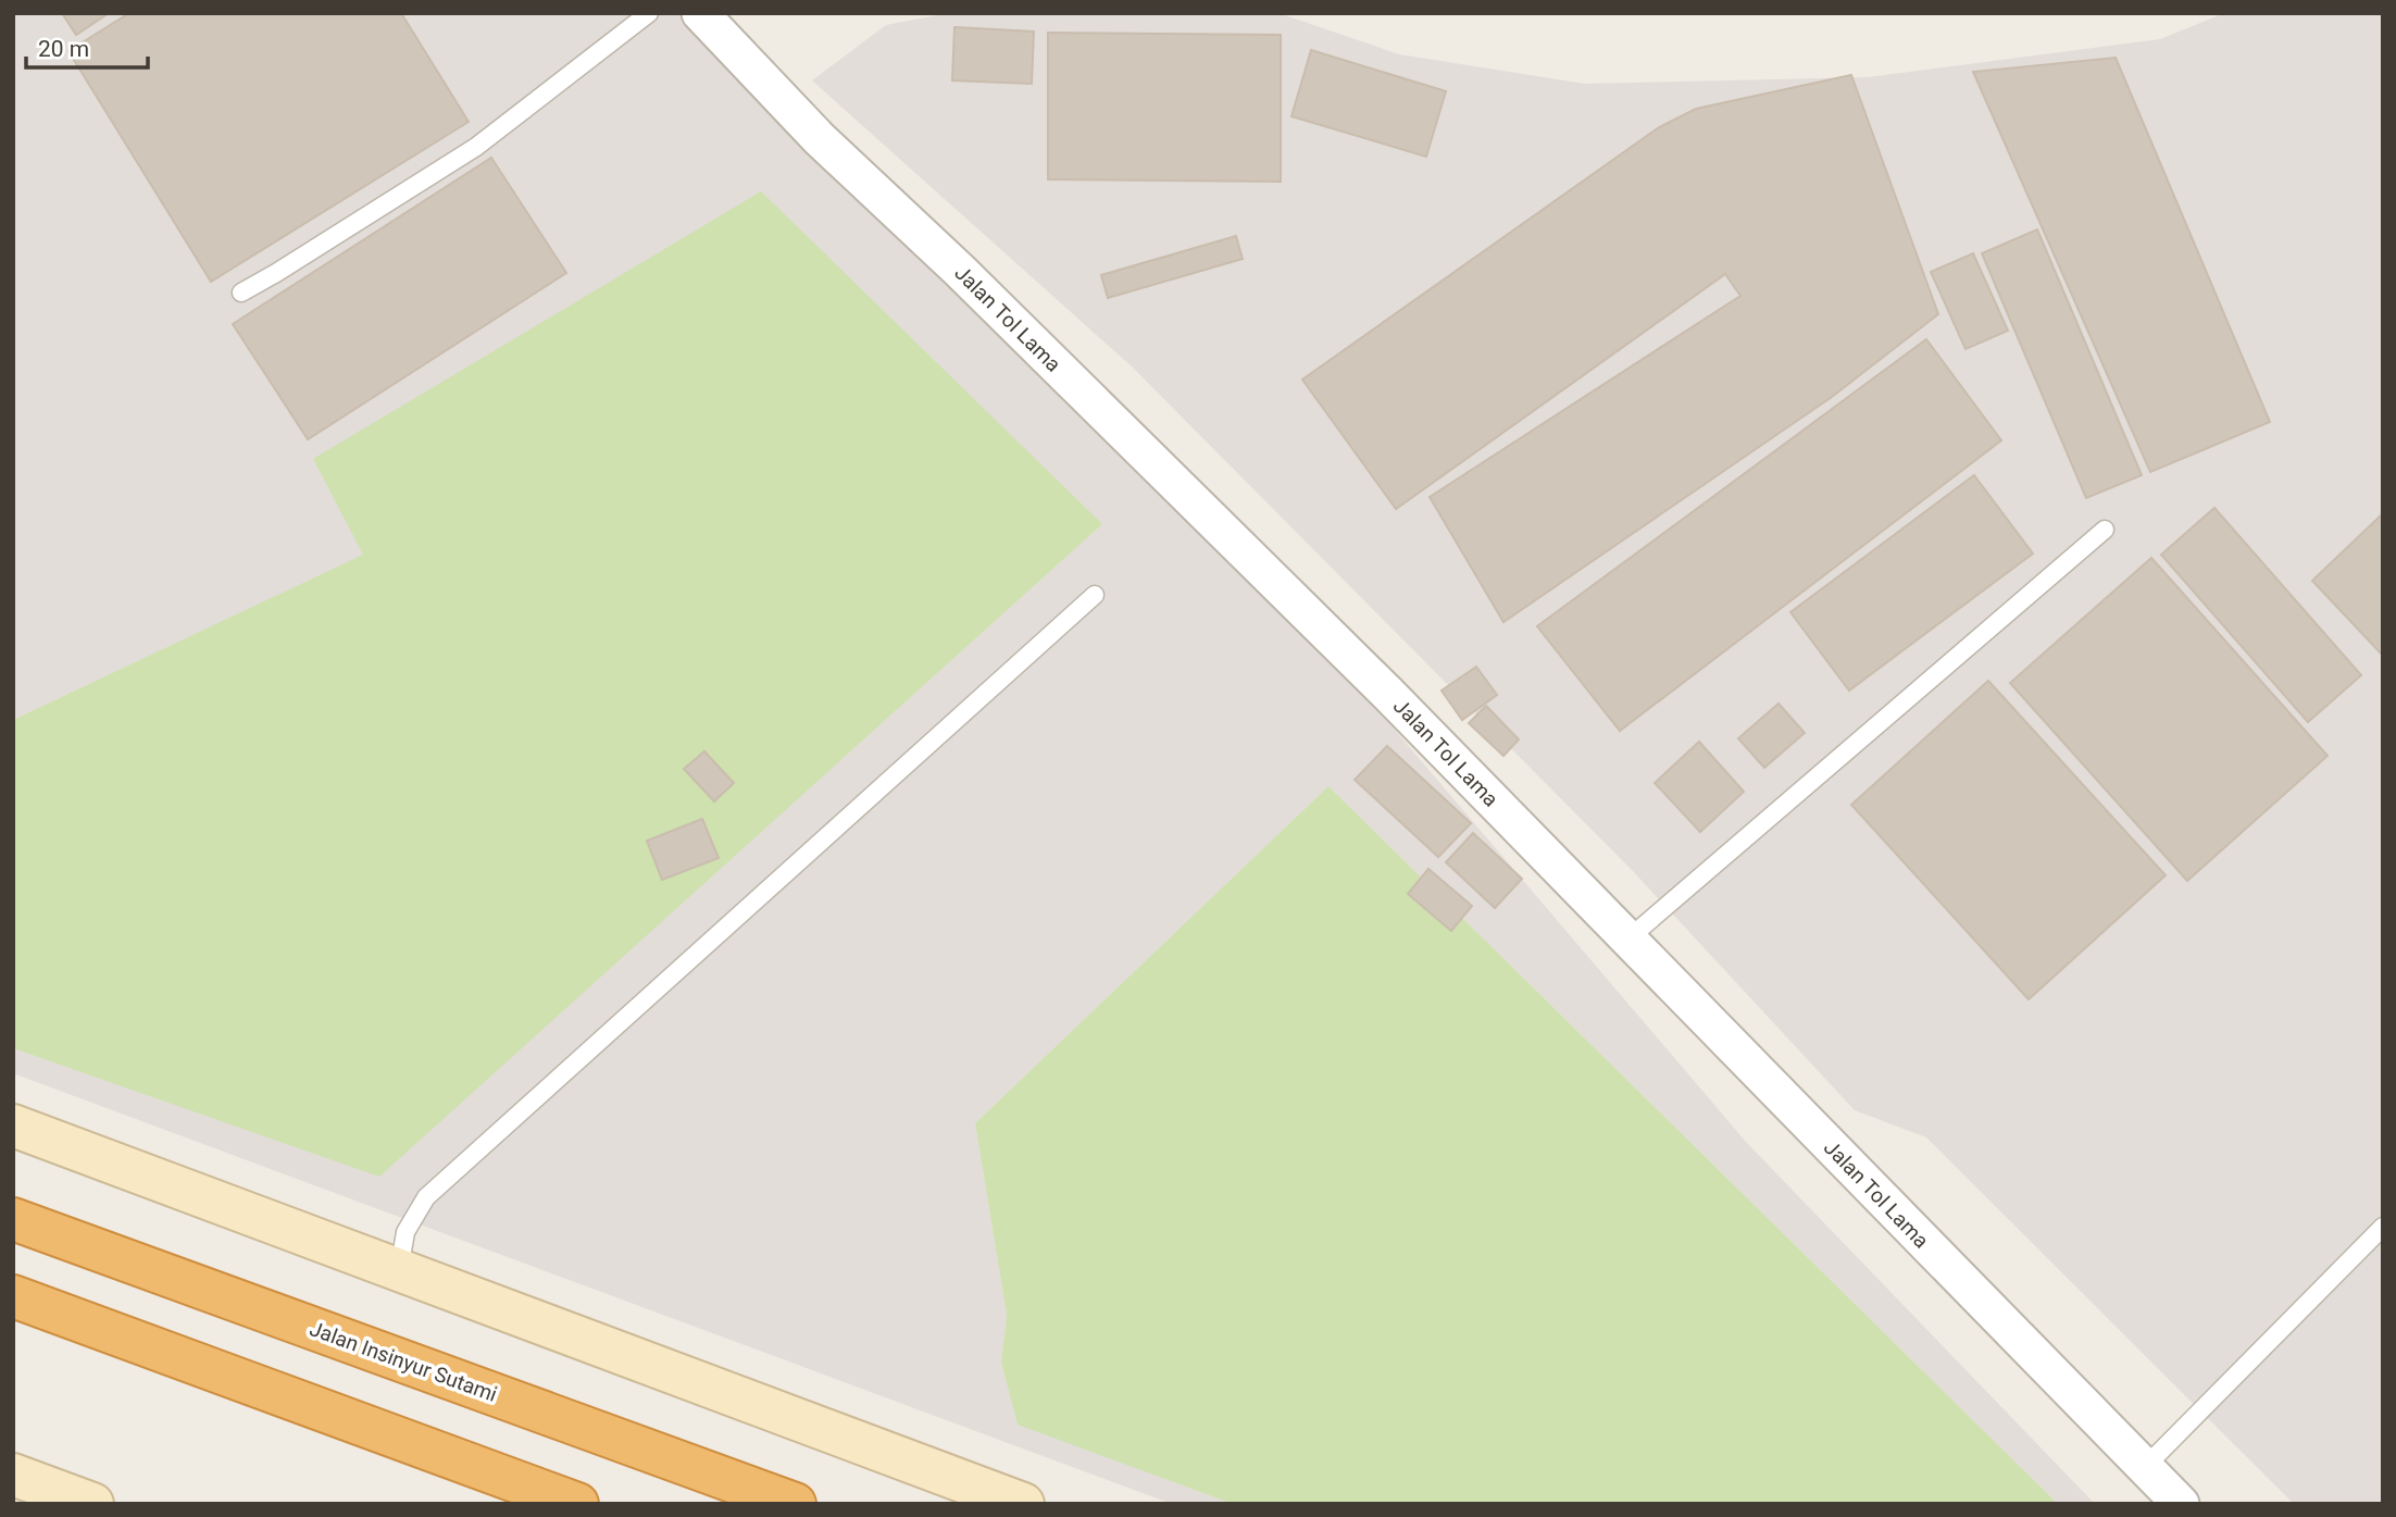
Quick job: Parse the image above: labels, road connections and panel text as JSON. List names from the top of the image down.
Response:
{
  "streets": {
    "highway": ["Jalan Insinyur Sutami"],
    "street": ["Jalan Tol Lama"]
  },
  "scale_bar": "20 m"
}
